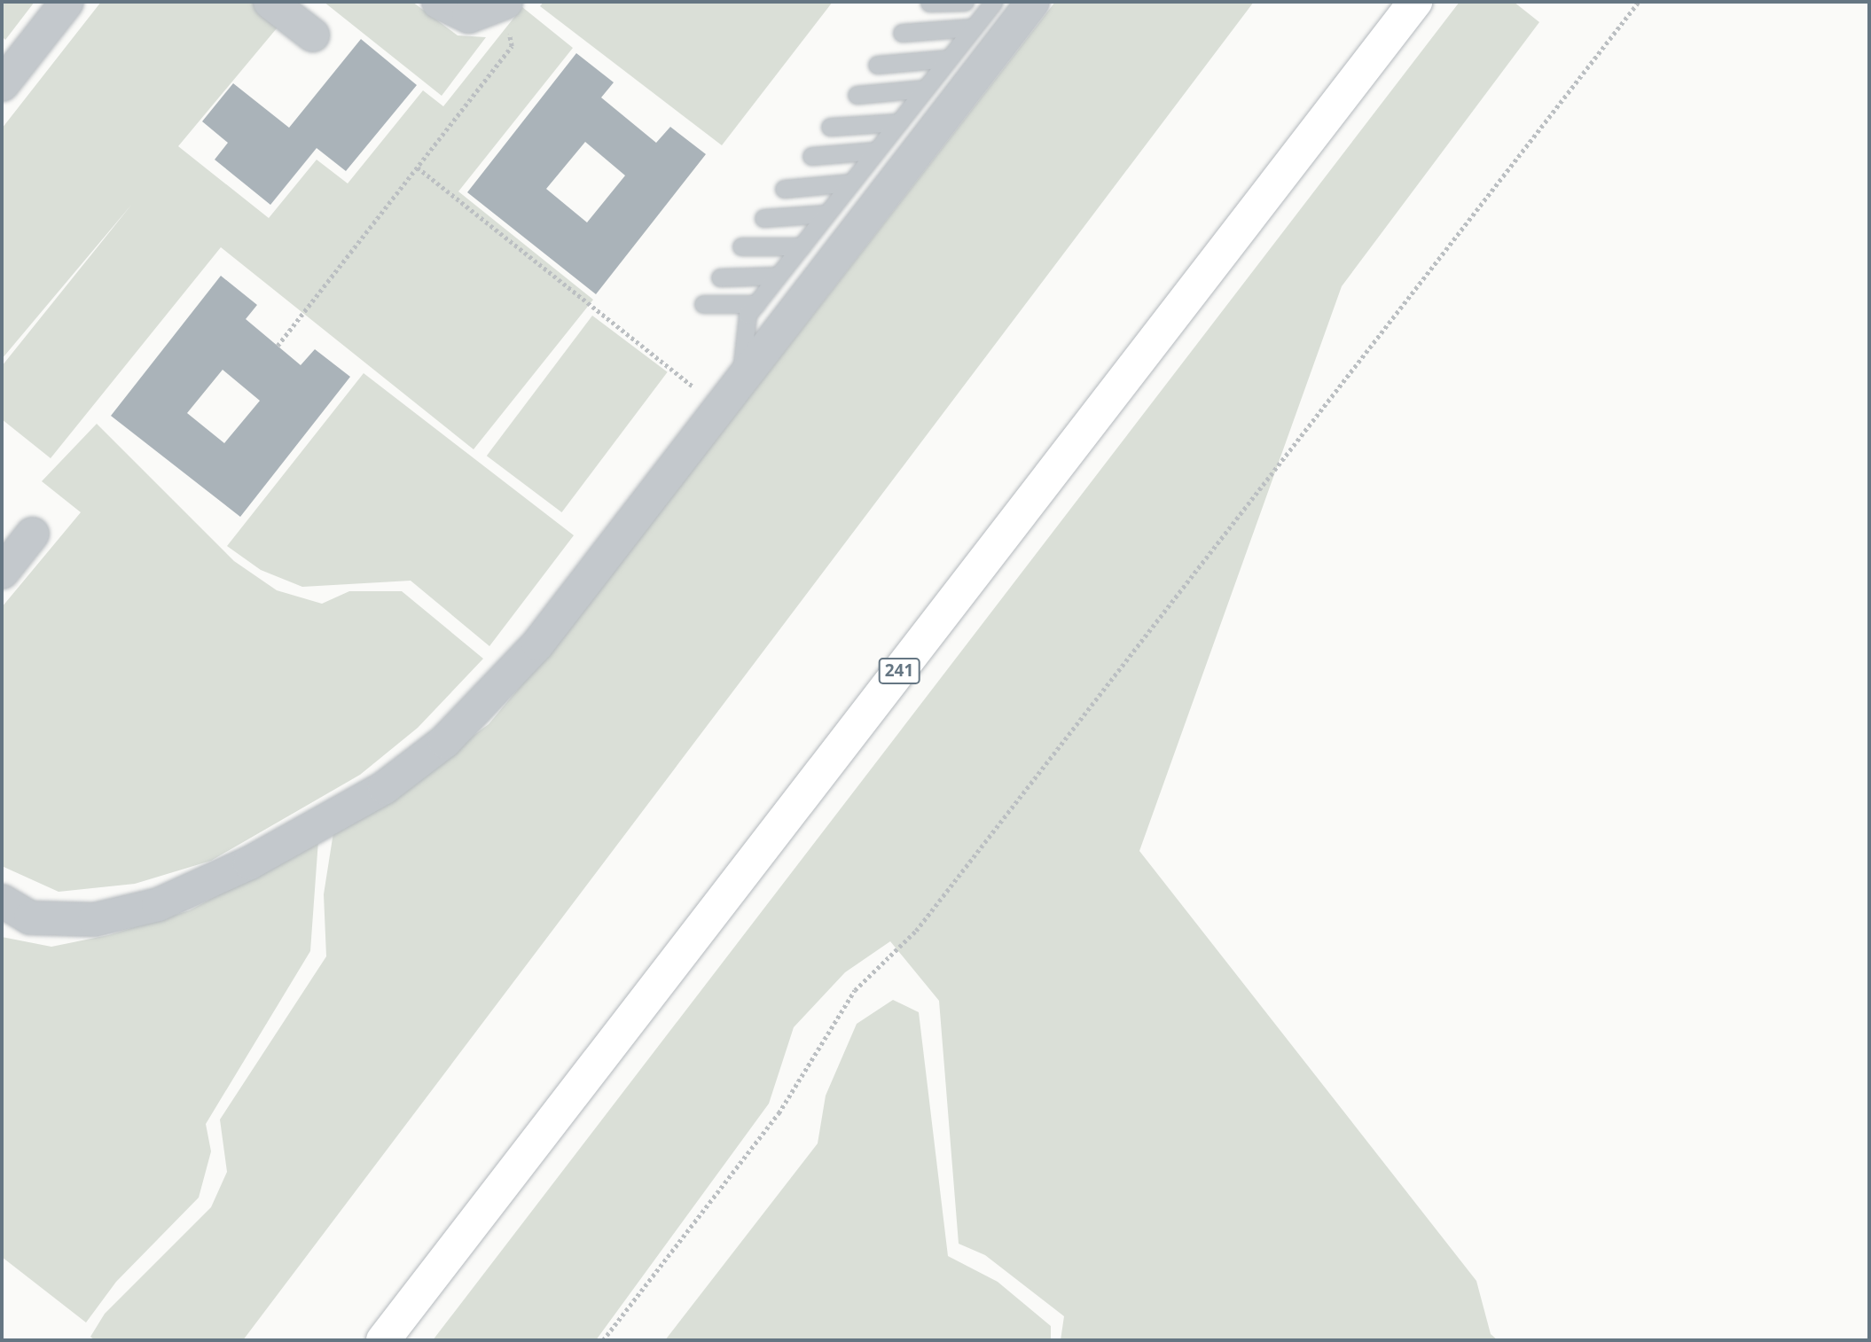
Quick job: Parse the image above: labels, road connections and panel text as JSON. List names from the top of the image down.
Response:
{
  "streets": {
    "main road": ["241"]
  }
}
